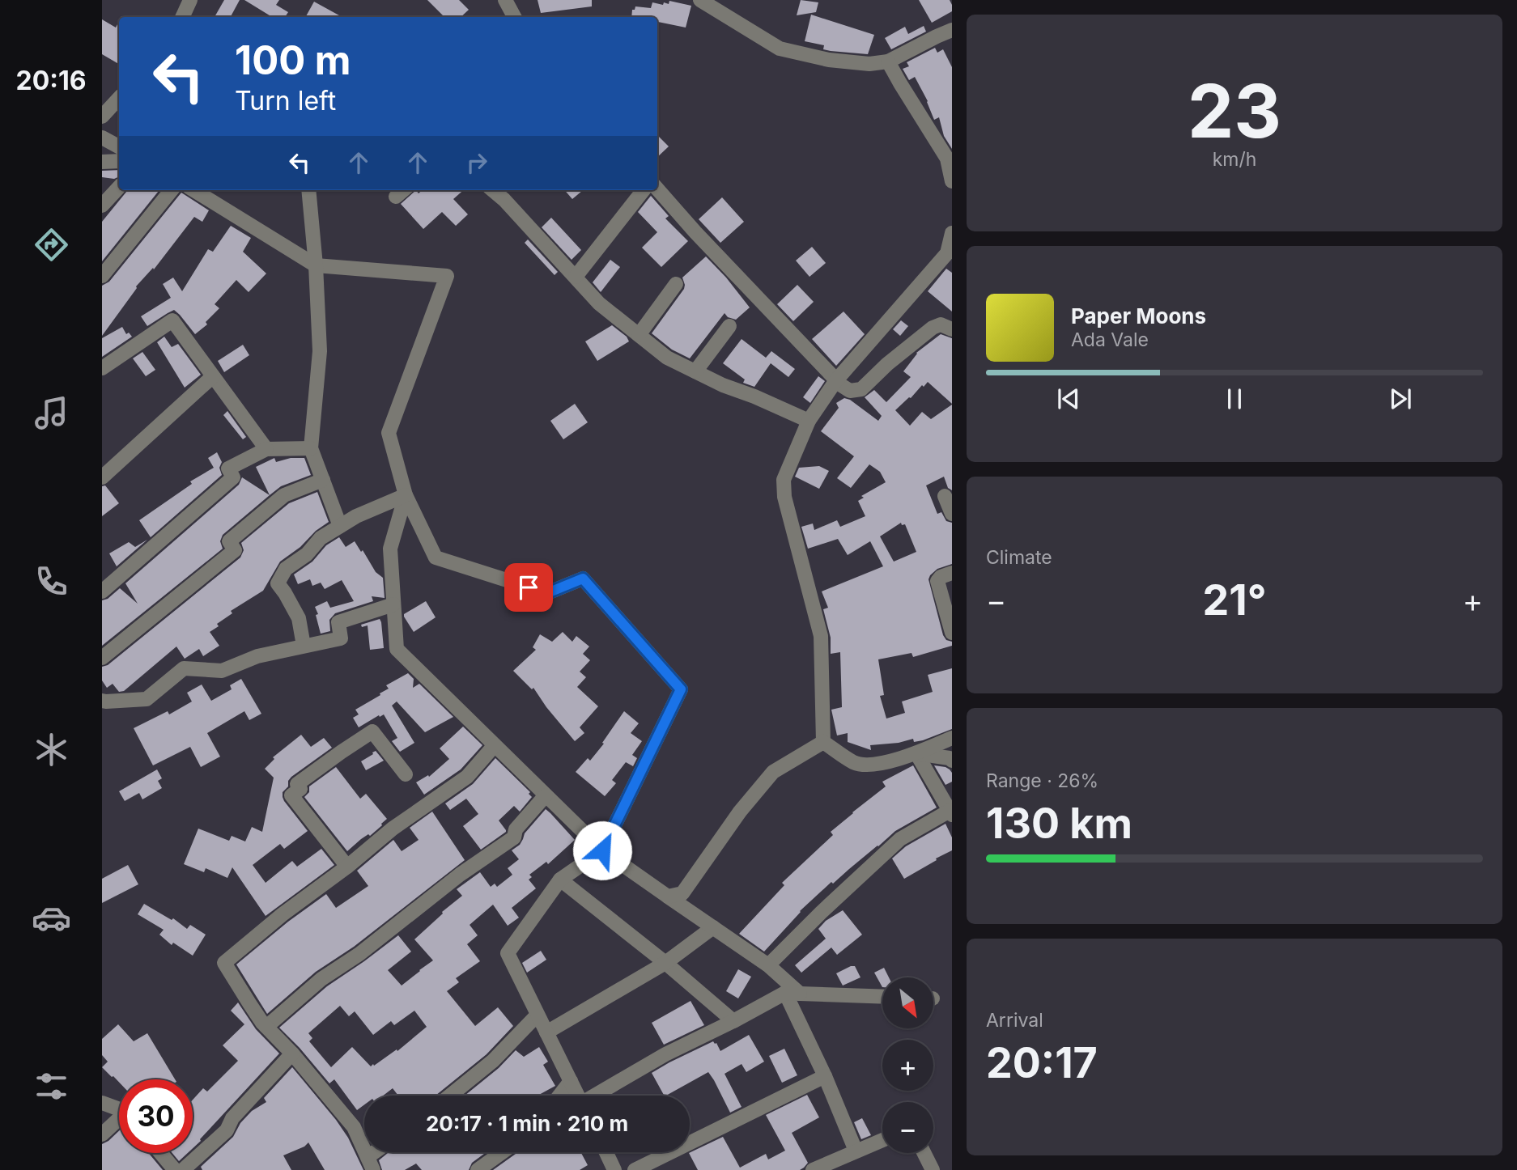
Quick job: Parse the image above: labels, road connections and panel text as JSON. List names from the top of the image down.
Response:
{
  "north": "bottom right",
  "page": {
    "tabs": "20:16",
    "tile": [
      ["23", "km/h"],
      "Climate",
      ["Range · 26%", "130 km"],
      ["Arrival", "20:17"]
    ],
    "turn": ["100 m", "Turn left"],
    "song": ["Paper Moons", "Ada Vale"],
    "heat": ["−", "21°", "+"],
    "map_buttons": ["+", "−"],
    "limit": "30",
    "trip": "20:17 · 1 min · 210 m"
  }
}
